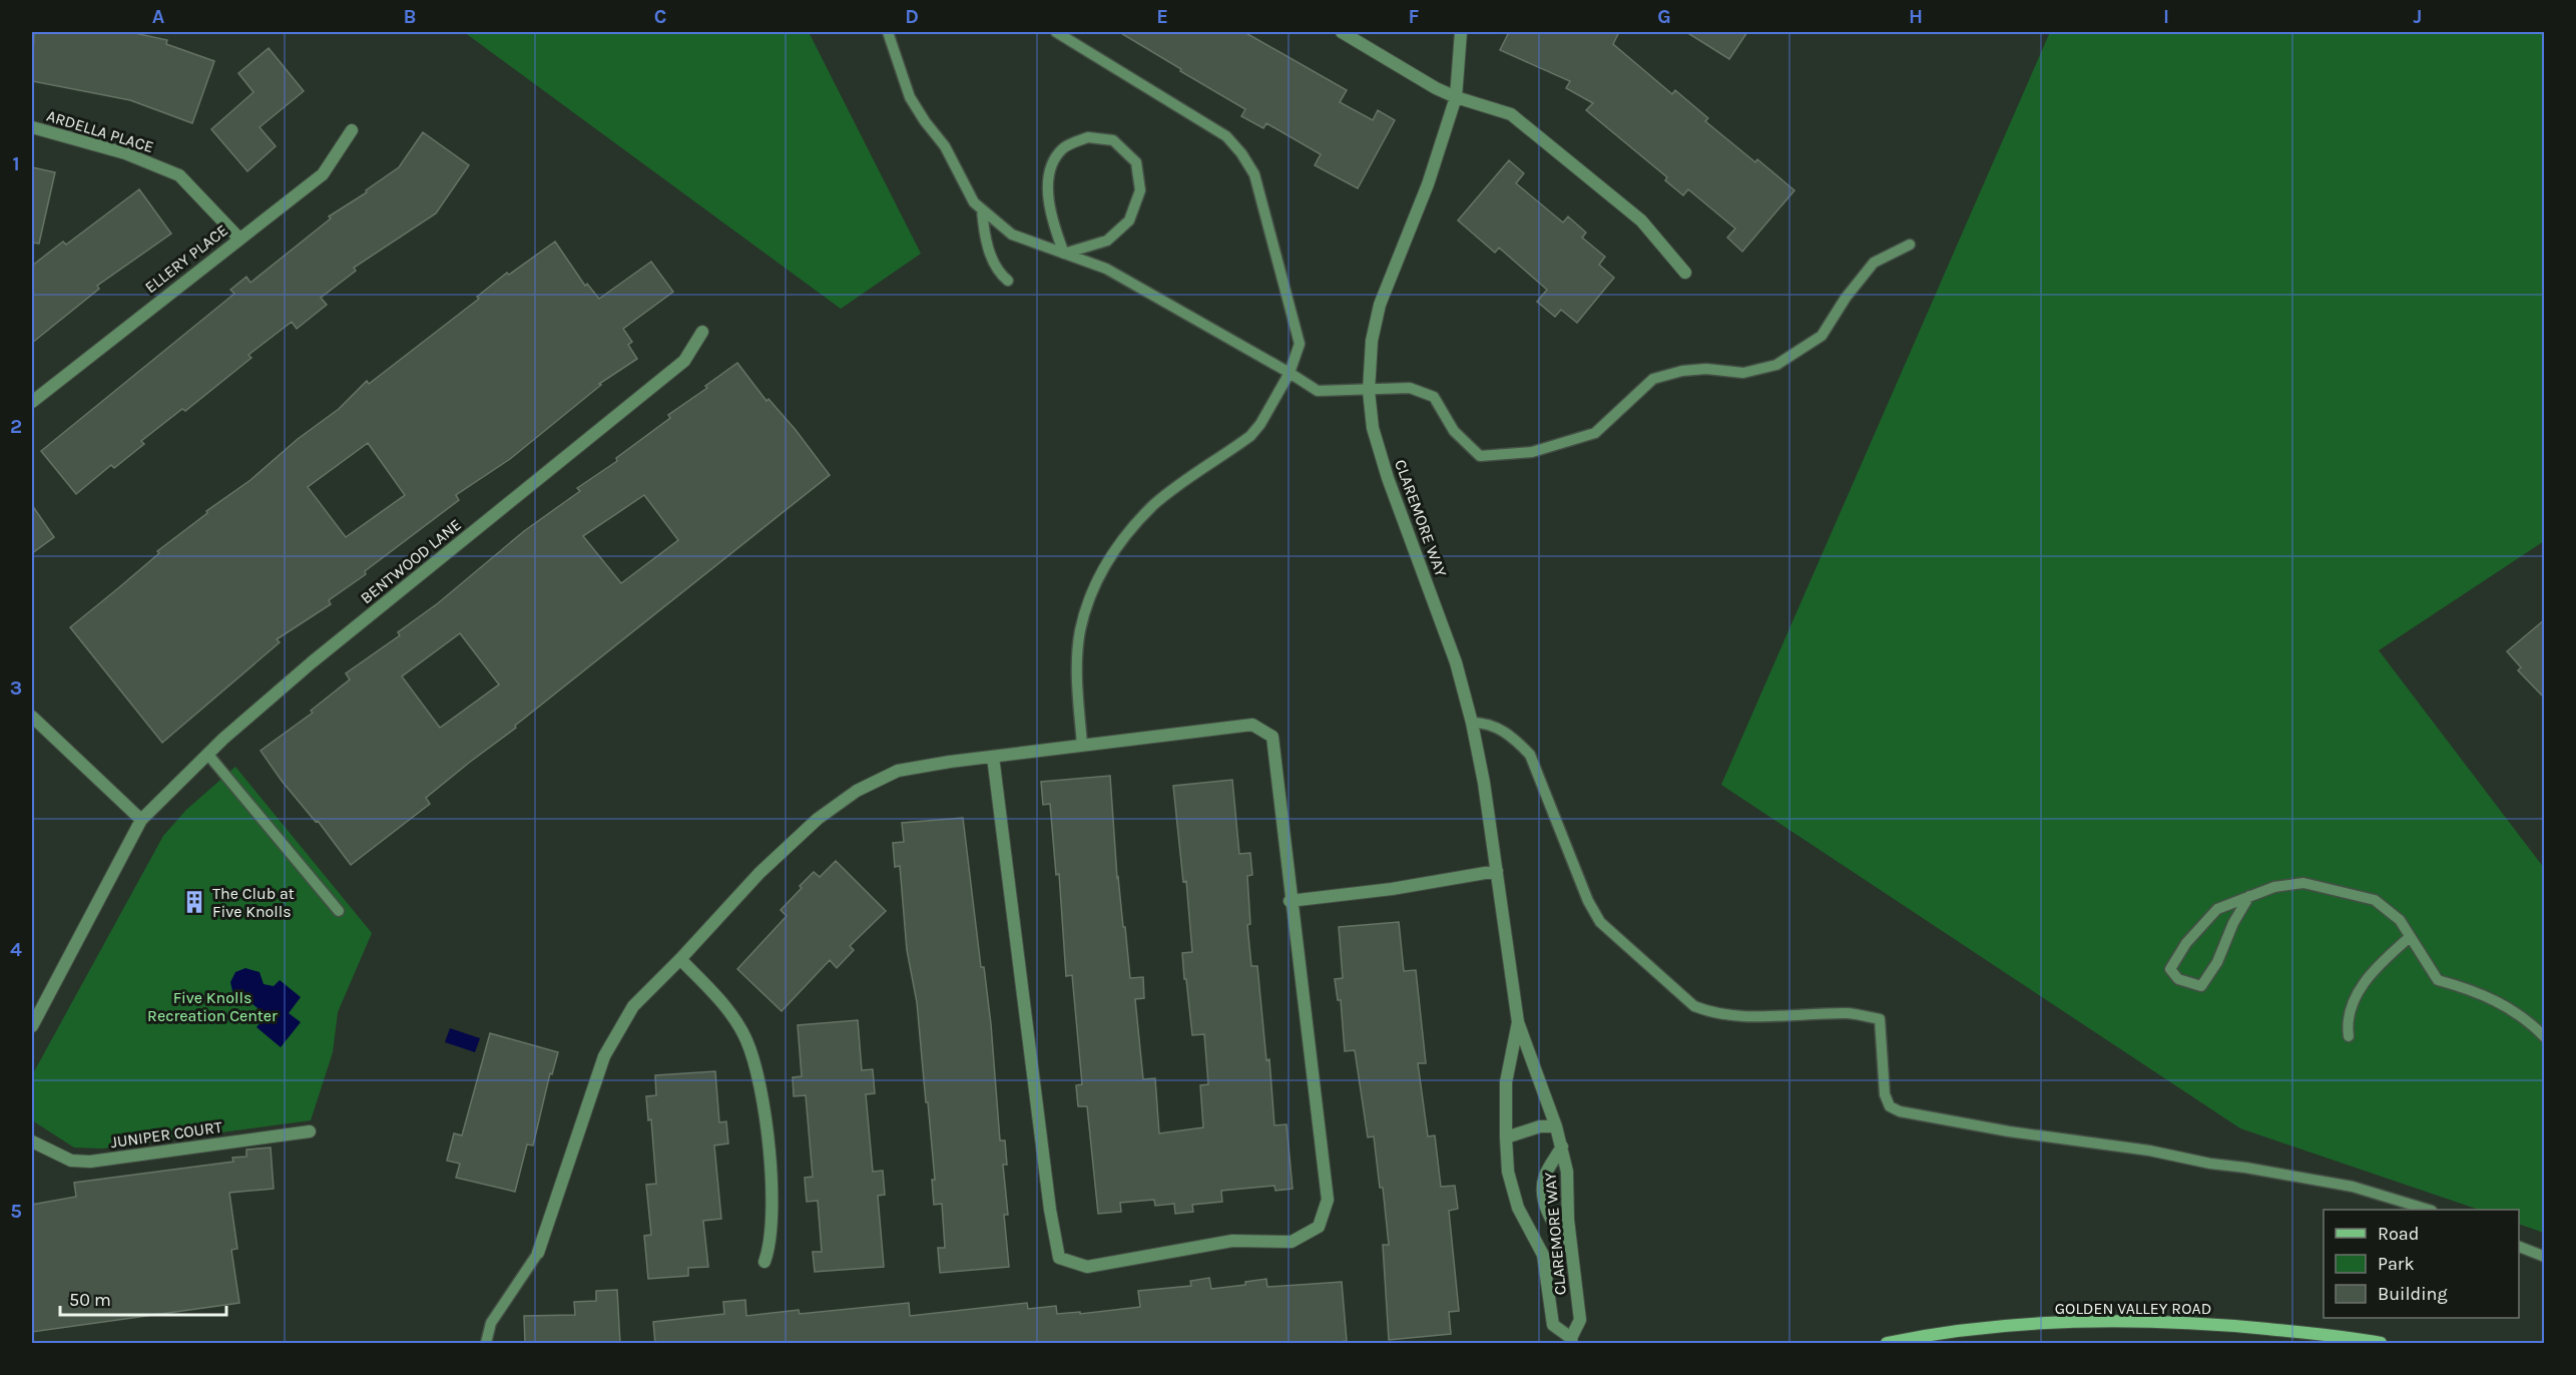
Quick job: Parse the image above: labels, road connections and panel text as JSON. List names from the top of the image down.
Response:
{
  "streets": {
    "main road": ["GOLDEN VALLEY ROAD"],
    "street": [
      "ARDELLA PLACE",
      "ELLERY PLACE",
      "CLAREMORE WAY",
      "BENTWOOD LANE",
      "JUNIPER COURT"
    ]
  },
  "crossings": [
    ["ARDELLA PLACE", "ELLERY PLACE"]
  ],
  "parks": ["Five Knolls Recreation Center"],
  "places": {
    "building": ["The Club at Five Knolls"]
  },
  "legend": ["Road", "Park", "Building"],
  "scale_bar": "50 m",
  "grid": {
    "columns": [
      "A",
      "B",
      "C",
      "D",
      "E",
      "F",
      "G",
      "H",
      "I",
      "J"
    ],
    "rows": [
      "1",
      "2",
      "3",
      "4",
      "5"
    ]
  }
}
